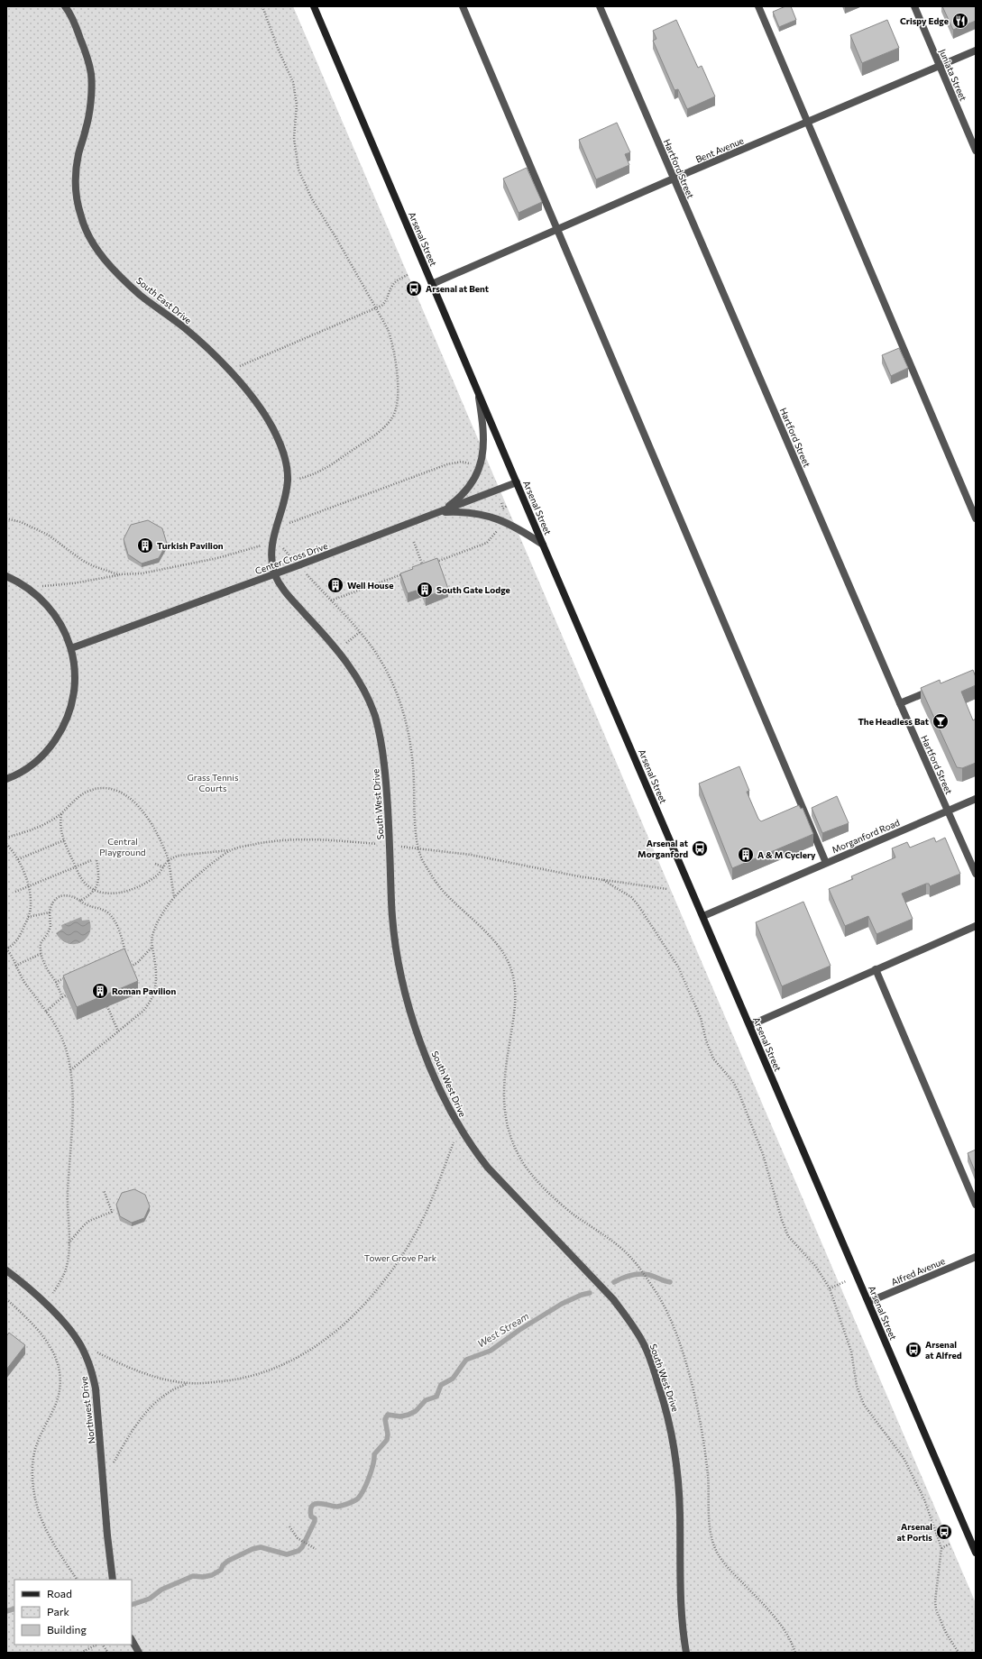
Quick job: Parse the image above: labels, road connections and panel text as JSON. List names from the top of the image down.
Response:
{
  "streets": {
    "main road": ["Arsenal Street"],
    "street": [
      "Juniata Street",
      "Bent Avenue",
      "Hartford Street",
      "South East Drive",
      "Center Cross Drive",
      "South West Drive",
      "Morganford Road",
      "Alfred Avenue",
      "Northwest Drive"
    ]
  },
  "crossings": [
    ["Juniata Street", "Bent Avenue"],
    ["Bent Avenue", "Hartford Street"],
    ["Bent Avenue", "Arsenal Street"],
    ["Hartford Street", "Morganford Road"],
    ["Arsenal Street", "Center Cross Drive"],
    ["Arsenal Street", "Morganford Road"],
    ["Arsenal Street", "Alfred Avenue"],
    ["South East Drive", "Center Cross Drive"],
    ["South East Drive", "South West Drive"],
    ["Center Cross Drive", "South West Drive"]
  ],
  "water": ["West Stream"],
  "parks": ["Grass Tennis Courts", "Central Playground", "Tower Grove Park"],
  "places": {
    "restaurant": ["Crispy Edge"],
    "bus stop": [
      "Arsenal at Bent",
      "Arsenal at Morganford",
      "Arsenal at Alfred",
      "Arsenal at Portis"
    ],
    "building": [
      "Turkish Pavilion",
      "Well House",
      "South Gate Lodge",
      "A & M Cyclery",
      "Roman Pavilion"
    ],
    "bar": ["The Headless Bat"]
  },
  "legend": ["Road", "Park", "Building"]
}
